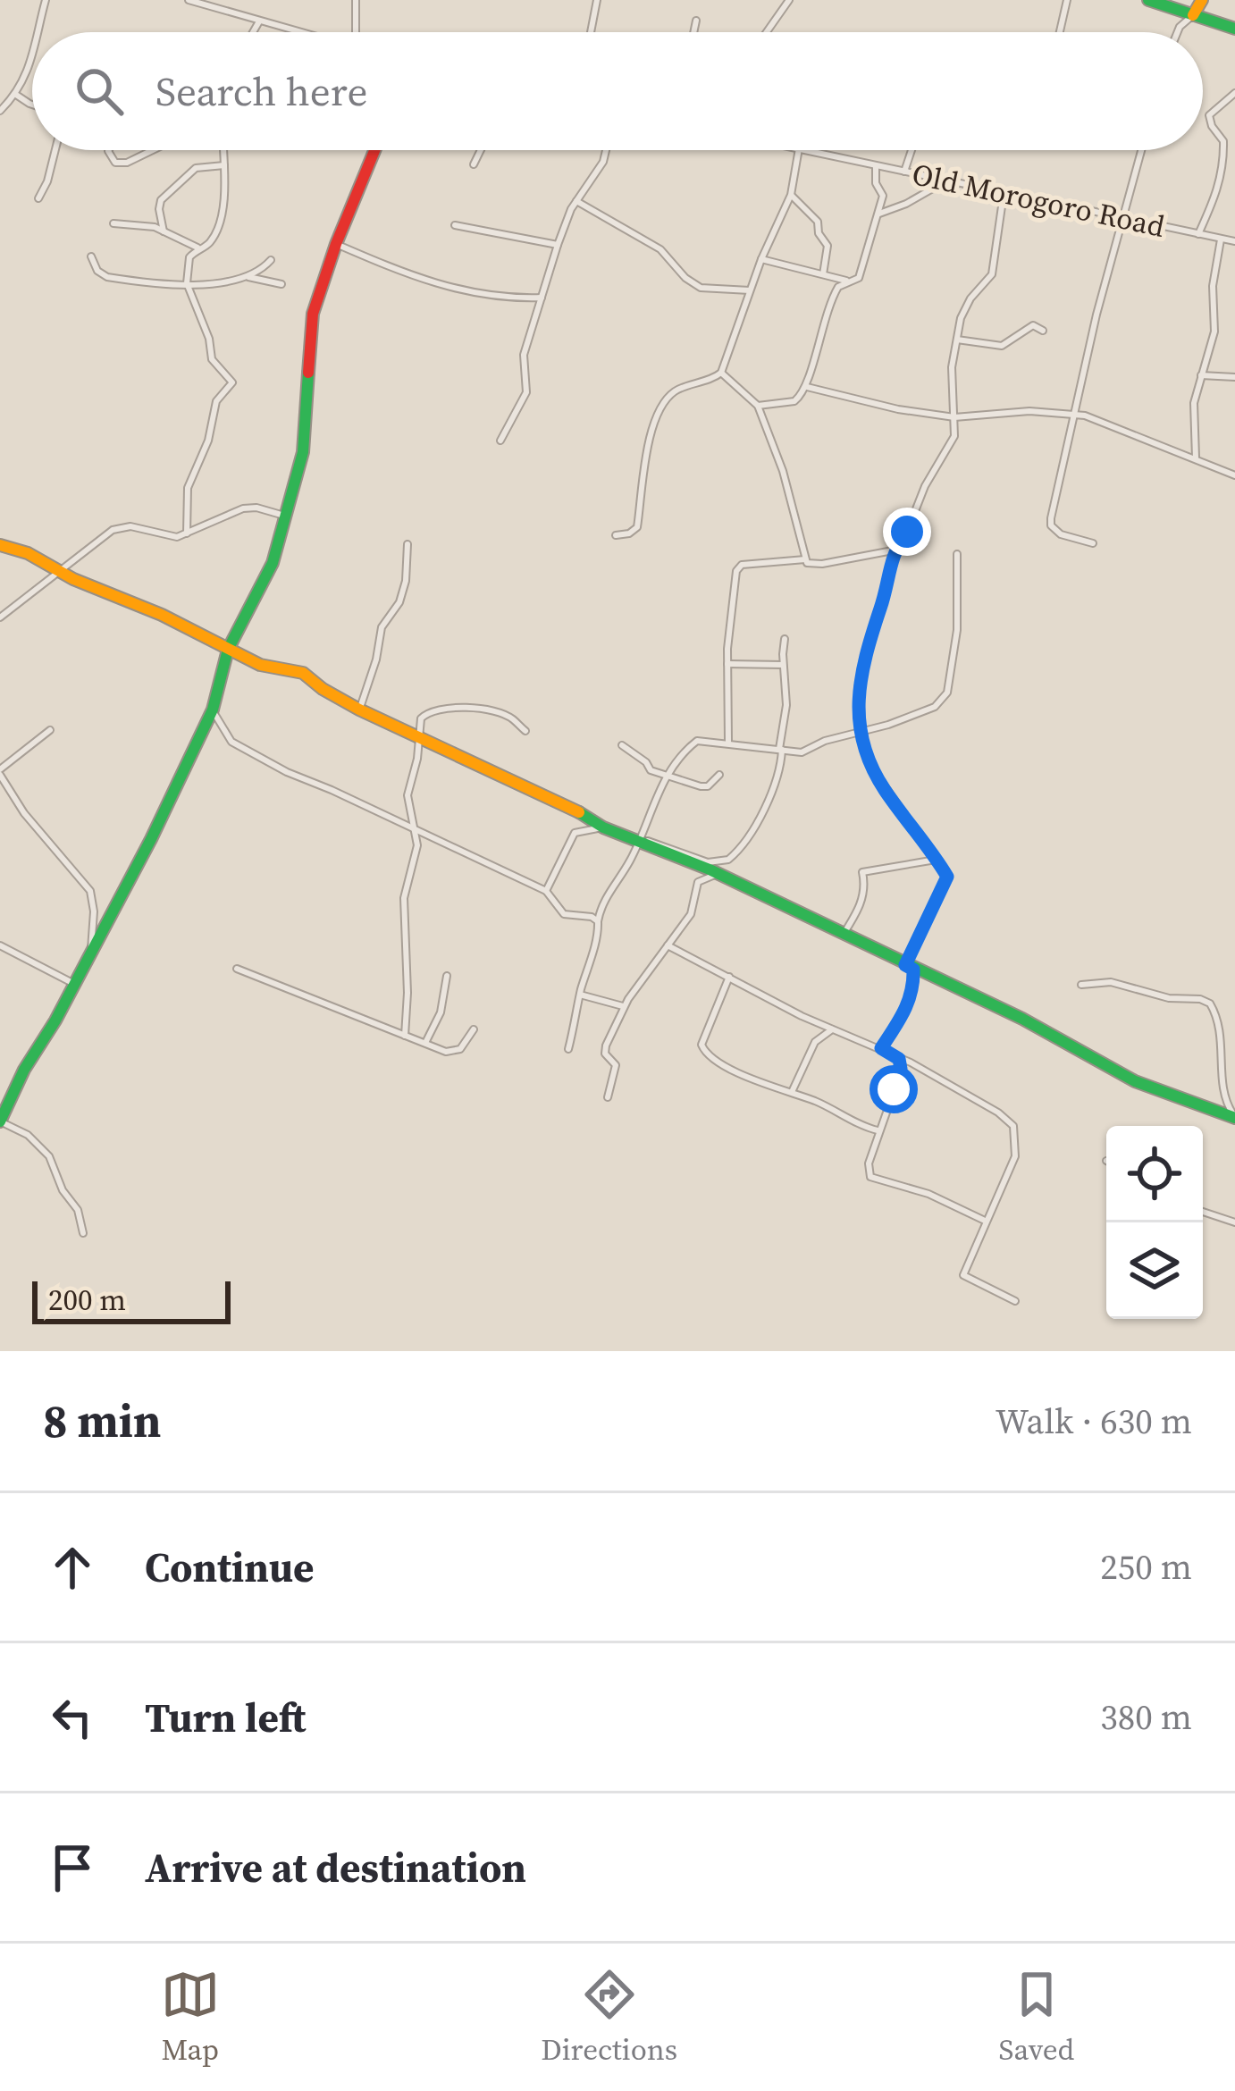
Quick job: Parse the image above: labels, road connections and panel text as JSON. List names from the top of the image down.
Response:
{
  "streets": {
    "street": ["Old Morogoro Road"]
  },
  "scale_bar": "200 m",
  "page": {
    "search": "Search here",
    "scale": "200 m",
    "heading": ["8 min", "Walk · 630 m"],
    "list": [
      ["Continue", "250 m"],
      ["Turn left", "380 m"],
      "Arrive at destination"
    ],
    "nav": ["Map", "Directions", "Saved"]
  }
}
